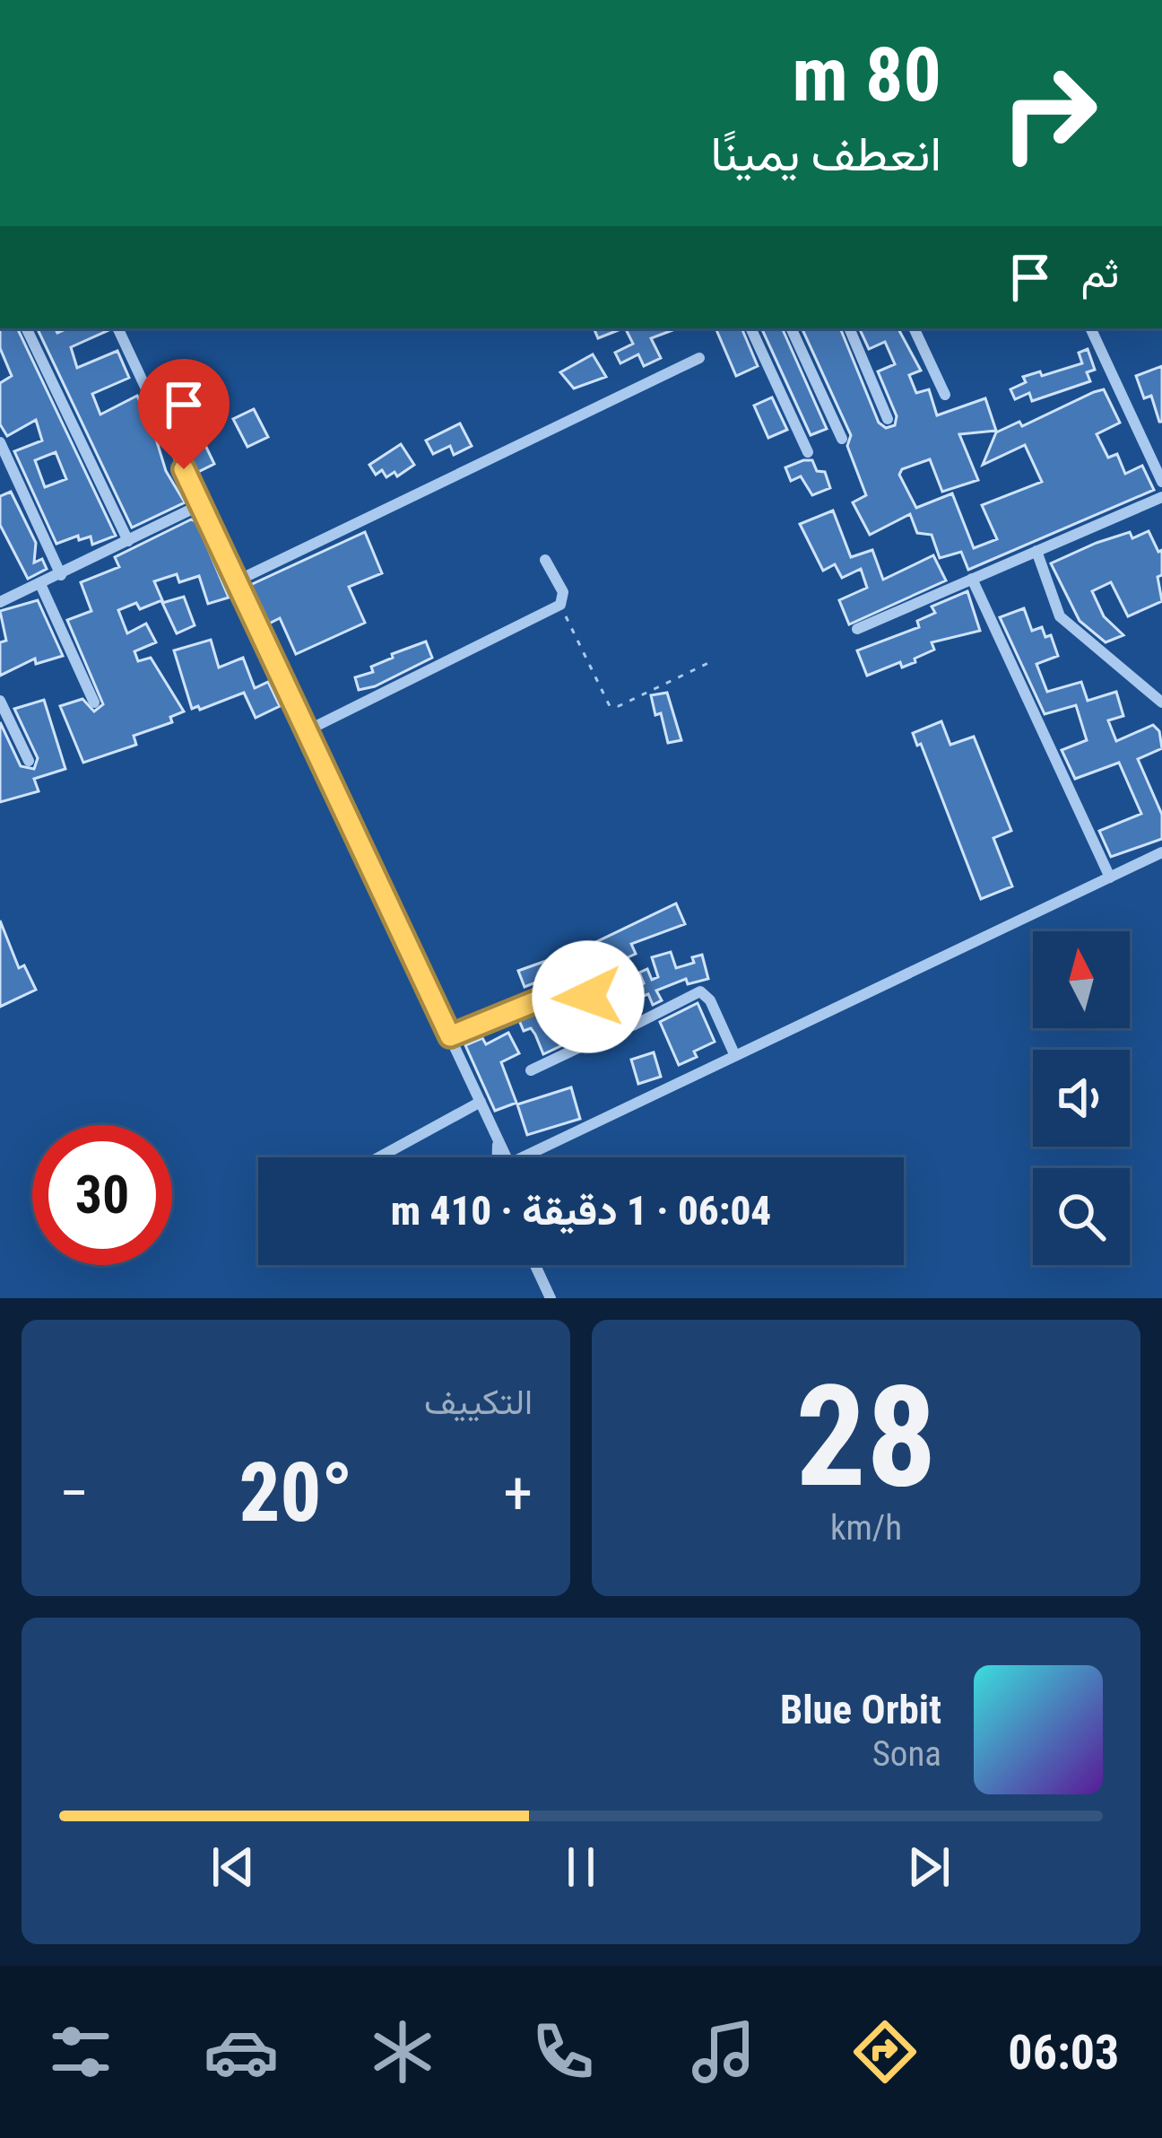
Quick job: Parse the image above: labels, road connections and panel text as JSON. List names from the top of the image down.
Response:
{
  "north": "top",
  "page": {
    "turn": ["80 m", "انعطف يمينًا"],
    "then": "ثم",
    "limit": "30",
    "trip": "06:04 · 1 دقيقة · 410 m",
    "tile": [
      ["28", "km/h"],
      "التكييف"
    ],
    "heat": ["−", "20°", "+"],
    "song": ["Blue Orbit", "Sona"],
    "tabs": "06:03"
  }
}
